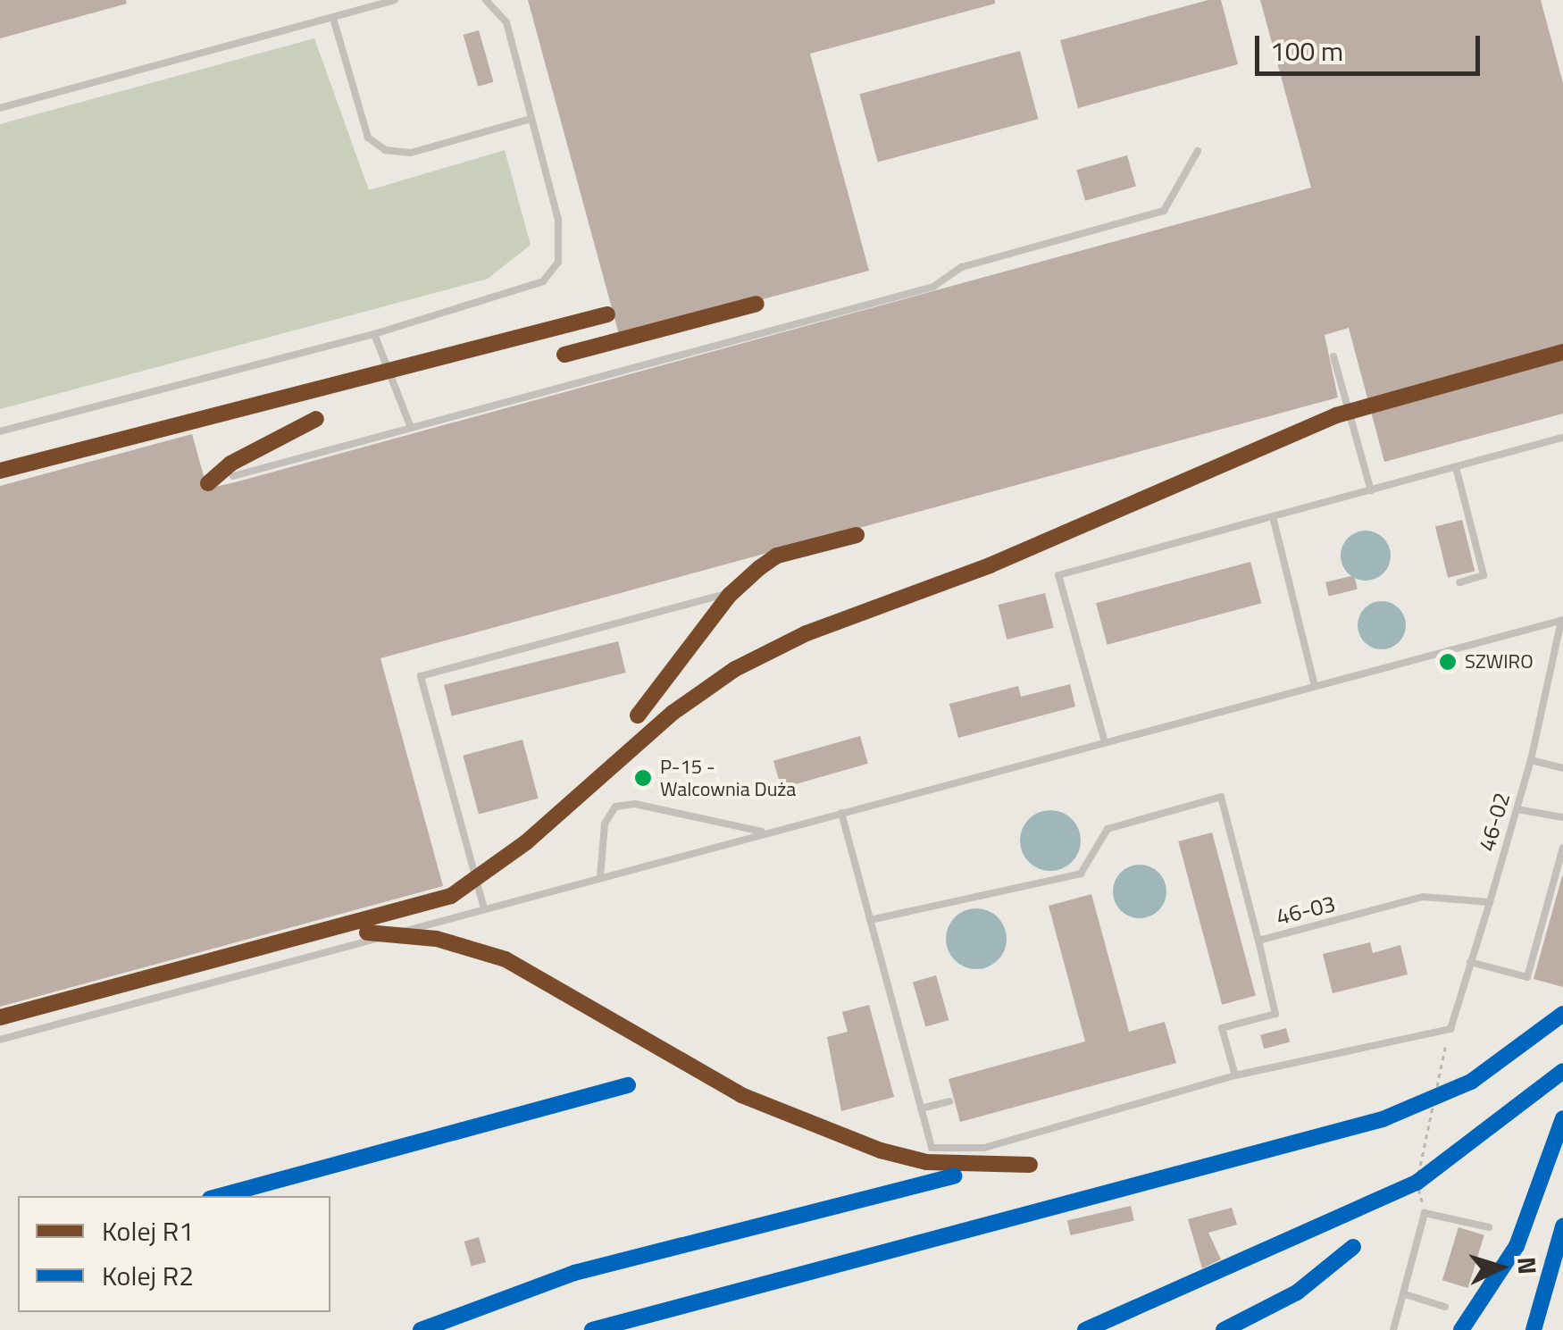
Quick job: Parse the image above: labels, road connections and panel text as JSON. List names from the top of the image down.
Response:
{
  "streets": {
    "lane": ["46-02", "46-03"]
  },
  "crossings": [
    ["46-02", "46-03"]
  ],
  "places": ["SZWIRO", "P-15 - Walcownia Duża"],
  "lines": ["rail line R1", "rail line R2"],
  "legend": ["Kolej R1", "Kolej R2"],
  "scale_bar": "100 m",
  "north": "right"
}
